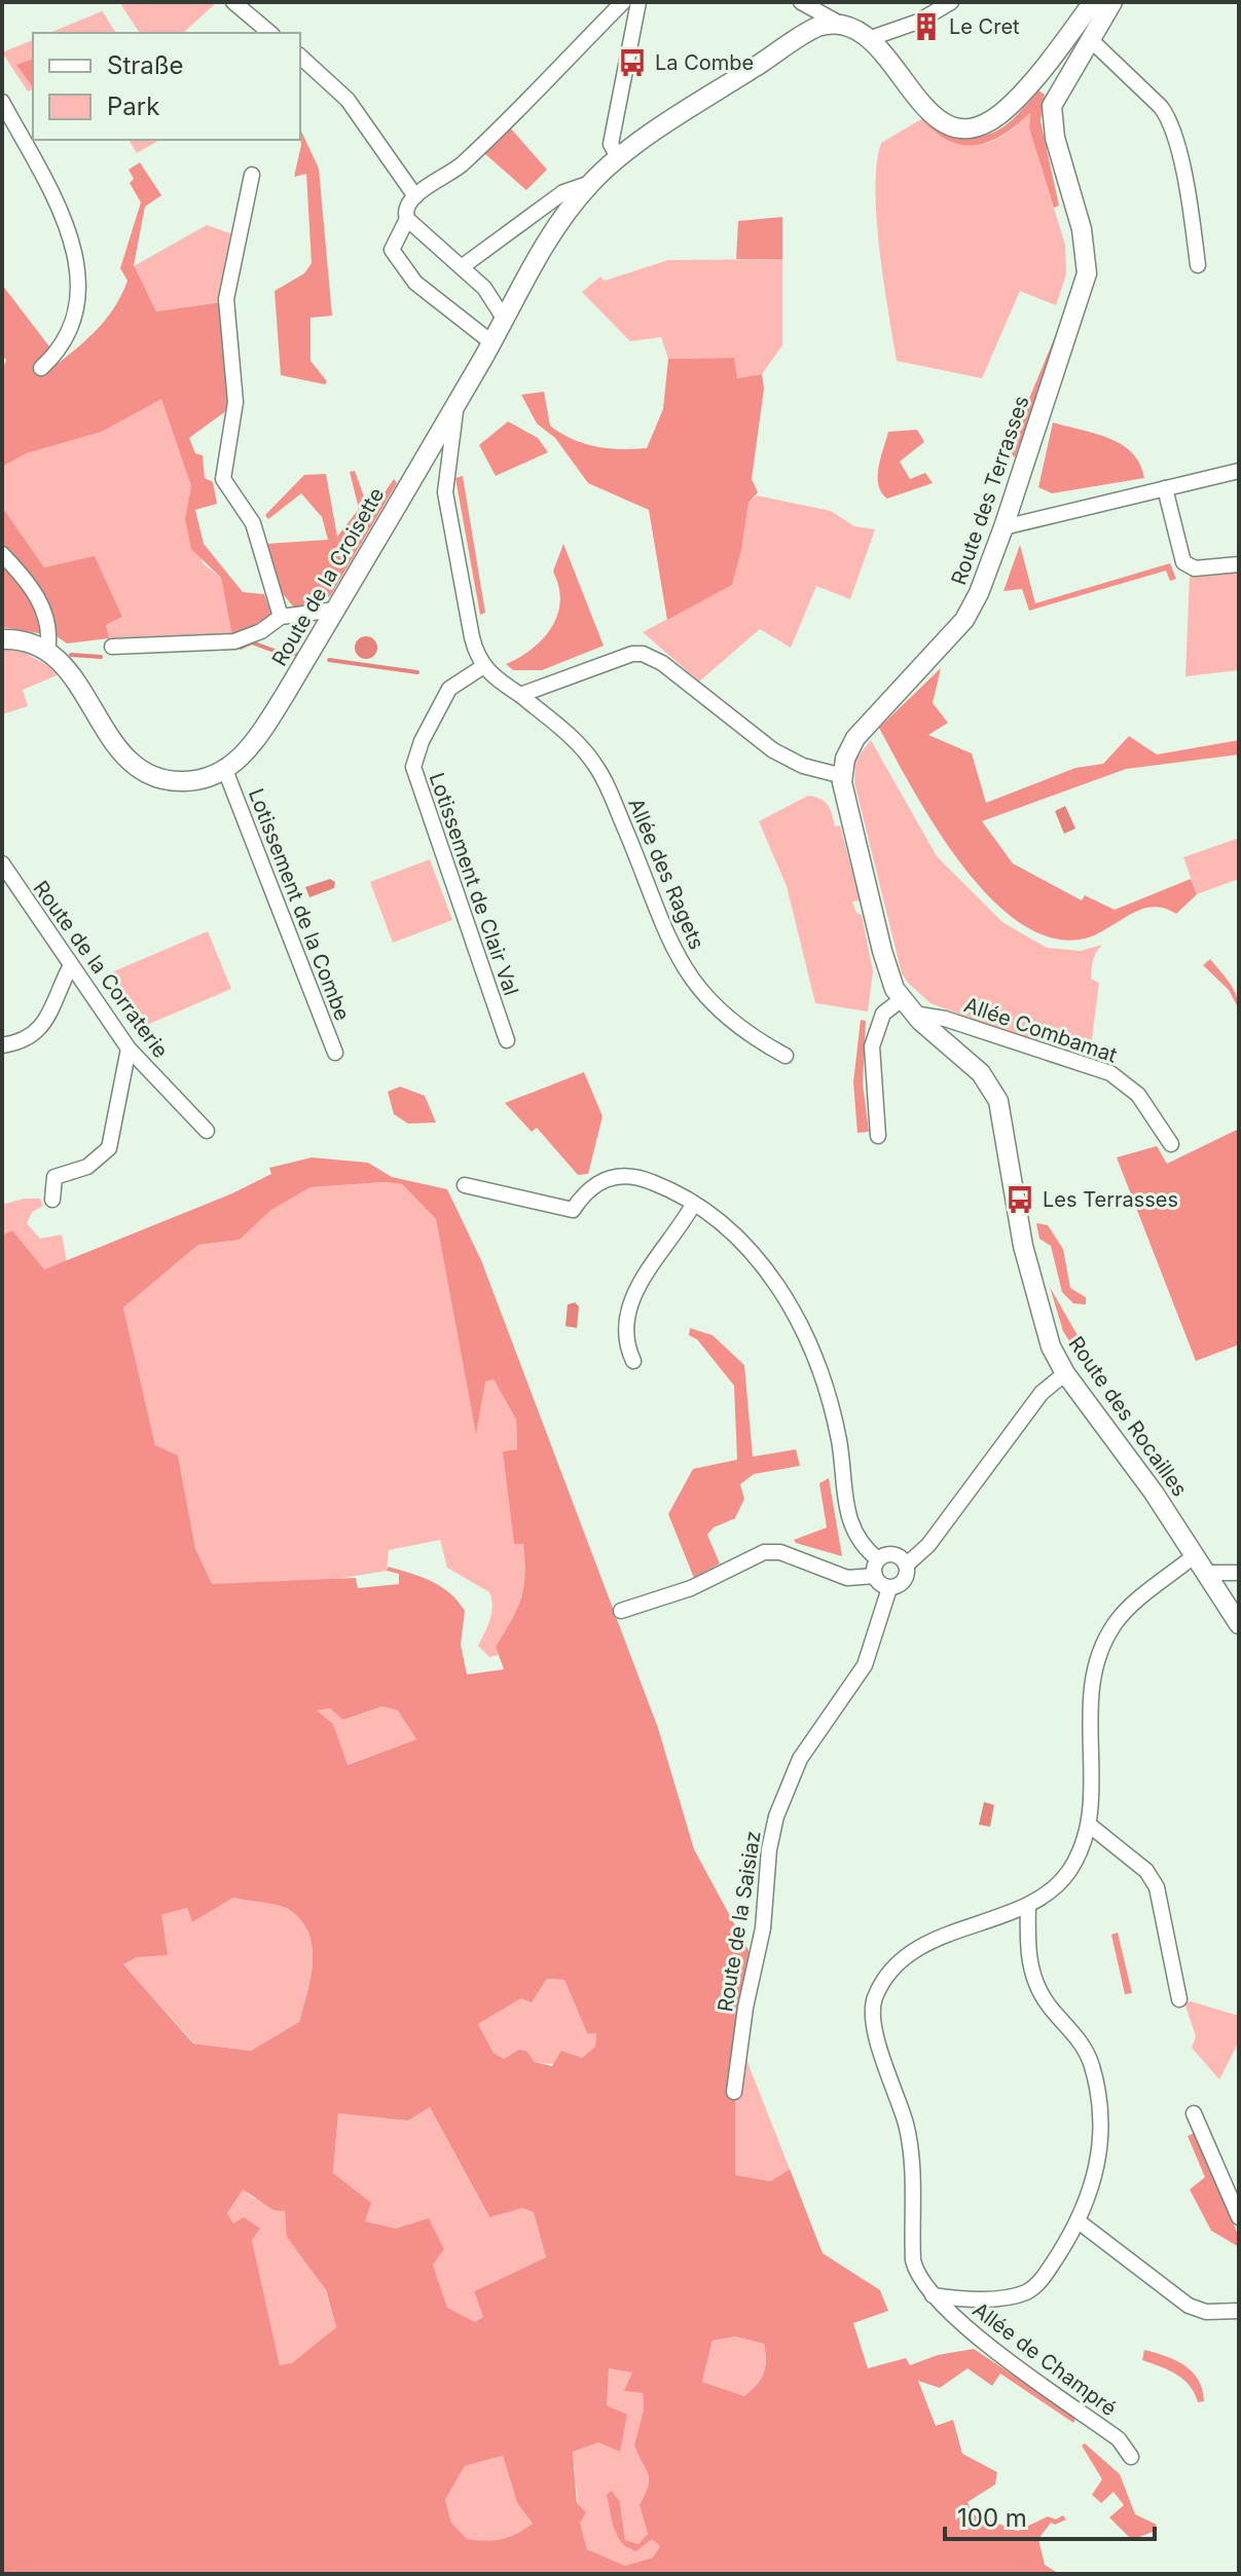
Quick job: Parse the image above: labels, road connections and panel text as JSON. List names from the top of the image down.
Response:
{
  "streets": {
    "street": [
      "Route des Terrasses",
      "Route de la Croisette",
      "Allée des Ragets",
      "Lotissement de Clair Val",
      "Lotissement de la Combe",
      "Route de la Corraterie",
      "Allée Combamat",
      "Route des Rocailles",
      "Route de la Saisiaz",
      "Allée de Champré"
    ]
  },
  "crossings": [
    ["Route de la Croisette", "Lotissement de la Combe"],
    ["Allée des Ragets", "Lotissement de Clair Val"],
    ["Allée Combamat", "Route des Rocailles"]
  ],
  "places": {
    "building": ["Le Cret"],
    "bus stop": ["La Combe", "Les Terrasses"]
  },
  "legend": ["Straße", "Park"],
  "scale_bar": "100 m"
}
